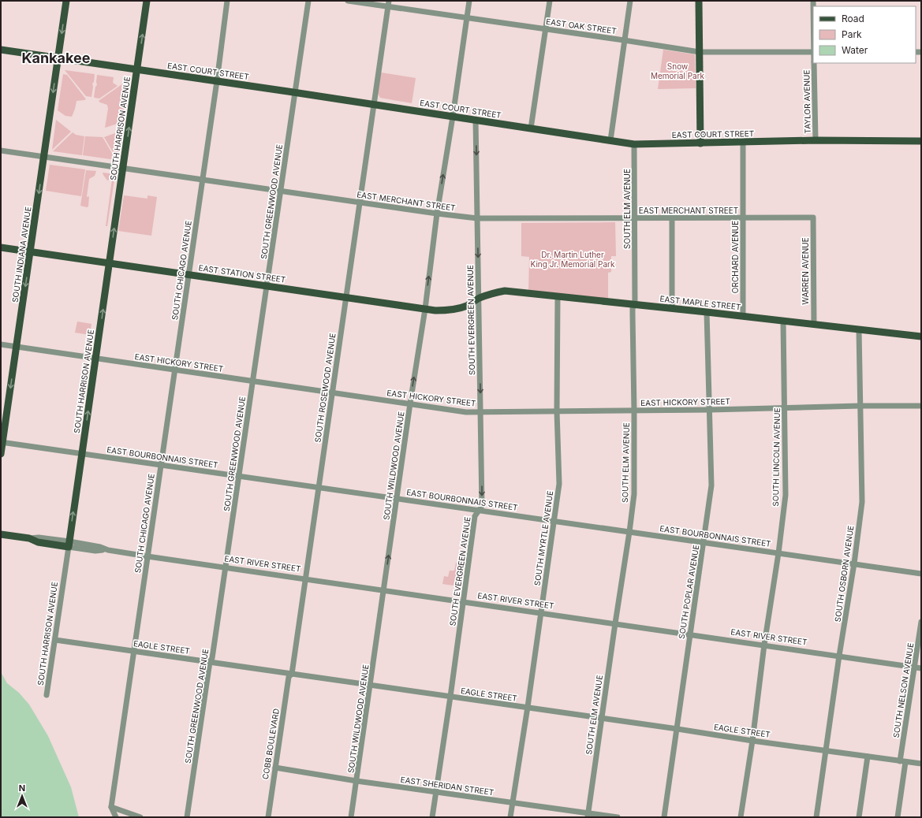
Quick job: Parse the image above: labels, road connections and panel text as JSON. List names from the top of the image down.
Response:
{
  "streets": {
    "main road": [
      "EAST COURT STREET",
      "SOUTH HARRISON AVENUE",
      "SOUTH INDIANA AVENUE",
      "EAST STATION STREET",
      "EAST MAPLE STREET",
      "EAST RIVER STREET"
    ],
    "street": [
      "EAST OAK STREET",
      "TAYLOR AVENUE",
      "EAST MERCHANT STREET",
      "SOUTH GREENWOOD AVENUE",
      "SOUTH ELM AVENUE",
      "ORCHARD AVENUE",
      "SOUTH CHICAGO AVENUE",
      "WARREN AVENUE",
      "SOUTH EVERGREEN AVENUE",
      "EAST HICKORY STREET",
      "SOUTH ROSEWOOD AVENUE",
      "EAST BOURBONNAIS STREET",
      "SOUTH LINCOLN AVENUE",
      "SOUTH WILDWOOD AVENUE",
      "SOUTH MYRTLE AVENUE",
      "SOUTH OSBORN AVENUE",
      "SOUTH POPLAR AVENUE",
      "EAGLE STREET",
      "SOUTH NELSON AVENUE",
      "COBB BOULEVARD",
      "EAST SHERIDAN STREET"
    ]
  },
  "crossings": [
    ["EAST OAK STREET", "SOUTH ROSEWOOD AVENUE"],
    ["EAST OAK STREET", "SOUTH WILDWOOD AVENUE"],
    ["EAST COURT STREET", "TAYLOR AVENUE"],
    ["EAST COURT STREET", "SOUTH HARRISON AVENUE"],
    ["EAST COURT STREET", "SOUTH GREENWOOD AVENUE"],
    ["EAST COURT STREET", "SOUTH ELM AVENUE"],
    ["EAST COURT STREET", "SOUTH INDIANA AVENUE"],
    ["EAST COURT STREET", "ORCHARD AVENUE"],
    ["EAST COURT STREET", "SOUTH CHICAGO AVENUE"],
    ["EAST COURT STREET", "SOUTH EVERGREEN AVENUE"],
    ["EAST COURT STREET", "SOUTH ROSEWOOD AVENUE"],
    ["EAST COURT STREET", "SOUTH WILDWOOD AVENUE"],
    ["SOUTH HARRISON AVENUE", "EAST MERCHANT STREET"],
    ["SOUTH HARRISON AVENUE", "EAST STATION STREET"],
    ["SOUTH HARRISON AVENUE", "EAST HICKORY STREET"],
    ["SOUTH HARRISON AVENUE", "EAST BOURBONNAIS STREET"],
    ["SOUTH HARRISON AVENUE", "EAST RIVER STREET"],
    ["SOUTH HARRISON AVENUE", "EAGLE STREET"],
    ["EAST MERCHANT STREET", "SOUTH GREENWOOD AVENUE"],
    ["EAST MERCHANT STREET", "SOUTH ELM AVENUE"],
    ["EAST MERCHANT STREET", "SOUTH INDIANA AVENUE"],
    ["EAST MERCHANT STREET", "ORCHARD AVENUE"],
    ["EAST MERCHANT STREET", "SOUTH CHICAGO AVENUE"],
    ["EAST MERCHANT STREET", "WARREN AVENUE"],
    ["EAST MERCHANT STREET", "SOUTH EVERGREEN AVENUE"],
    ["EAST MERCHANT STREET", "SOUTH ROSEWOOD AVENUE"],
    ["EAST MERCHANT STREET", "SOUTH WILDWOOD AVENUE"],
    ["SOUTH GREENWOOD AVENUE", "EAST STATION STREET"],
    ["SOUTH GREENWOOD AVENUE", "EAST HICKORY STREET"],
    ["SOUTH GREENWOOD AVENUE", "EAST BOURBONNAIS STREET"],
    ["SOUTH GREENWOOD AVENUE", "EAST RIVER STREET"],
    ["SOUTH GREENWOOD AVENUE", "EAGLE STREET"],
    ["SOUTH ELM AVENUE", "EAST MAPLE STREET"],
    ["SOUTH ELM AVENUE", "EAST HICKORY STREET"],
    ["SOUTH ELM AVENUE", "EAST BOURBONNAIS STREET"],
    ["SOUTH ELM AVENUE", "EAST RIVER STREET"],
    ["SOUTH ELM AVENUE", "EAGLE STREET"],
    ["SOUTH ELM AVENUE", "EAST SHERIDAN STREET"],
    ["SOUTH INDIANA AVENUE", "EAST STATION STREET"],
    ["SOUTH INDIANA AVENUE", "EAST HICKORY STREET"],
    ["SOUTH INDIANA AVENUE", "EAST BOURBONNAIS STREET"],
    ["ORCHARD AVENUE", "EAST MAPLE STREET"],
    ["SOUTH CHICAGO AVENUE", "EAST STATION STREET"],
    ["SOUTH CHICAGO AVENUE", "EAST HICKORY STREET"],
    ["SOUTH CHICAGO AVENUE", "EAST BOURBONNAIS STREET"],
    ["SOUTH CHICAGO AVENUE", "EAST RIVER STREET"],
    ["SOUTH CHICAGO AVENUE", "EAGLE STREET"],
    ["WARREN AVENUE", "EAST MAPLE STREET"],
    ["EAST STATION STREET", "EAST MAPLE STREET"],
    ["EAST STATION STREET", "SOUTH EVERGREEN AVENUE"],
    ["EAST STATION STREET", "SOUTH ROSEWOOD AVENUE"],
    ["EAST STATION STREET", "SOUTH WILDWOOD AVENUE"],
    ["EAST MAPLE STREET", "SOUTH EVERGREEN AVENUE"],
    ["EAST MAPLE STREET", "SOUTH LINCOLN AVENUE"],
    ["EAST MAPLE STREET", "SOUTH MYRTLE AVENUE"],
    ["EAST MAPLE STREET", "SOUTH OSBORN AVENUE"],
    ["EAST MAPLE STREET", "SOUTH POPLAR AVENUE"],
    ["SOUTH EVERGREEN AVENUE", "EAST HICKORY STREET"],
    ["SOUTH EVERGREEN AVENUE", "EAST BOURBONNAIS STREET"],
    ["SOUTH EVERGREEN AVENUE", "EAST RIVER STREET"],
    ["SOUTH EVERGREEN AVENUE", "EAGLE STREET"],
    ["SOUTH EVERGREEN AVENUE", "EAST SHERIDAN STREET"],
    ["EAST HICKORY STREET", "SOUTH ROSEWOOD AVENUE"],
    ["EAST HICKORY STREET", "SOUTH LINCOLN AVENUE"],
    ["EAST HICKORY STREET", "SOUTH WILDWOOD AVENUE"],
    ["EAST HICKORY STREET", "SOUTH MYRTLE AVENUE"],
    ["EAST HICKORY STREET", "SOUTH OSBORN AVENUE"],
    ["EAST HICKORY STREET", "SOUTH POPLAR AVENUE"],
    ["SOUTH ROSEWOOD AVENUE", "EAST BOURBONNAIS STREET"],
    ["SOUTH ROSEWOOD AVENUE", "EAST RIVER STREET"],
    ["SOUTH ROSEWOOD AVENUE", "EAGLE STREET"],
    ["SOUTH ROSEWOOD AVENUE", "COBB BOULEVARD"],
    ["EAST BOURBONNAIS STREET", "SOUTH LINCOLN AVENUE"],
    ["EAST BOURBONNAIS STREET", "SOUTH WILDWOOD AVENUE"],
    ["EAST BOURBONNAIS STREET", "SOUTH MYRTLE AVENUE"],
    ["EAST BOURBONNAIS STREET", "SOUTH OSBORN AVENUE"],
    ["EAST BOURBONNAIS STREET", "SOUTH POPLAR AVENUE"],
    ["SOUTH LINCOLN AVENUE", "EAST RIVER STREET"],
    ["SOUTH LINCOLN AVENUE", "EAGLE STREET"],
    ["SOUTH WILDWOOD AVENUE", "EAST RIVER STREET"],
    ["SOUTH WILDWOOD AVENUE", "EAGLE STREET"],
    ["SOUTH WILDWOOD AVENUE", "EAST SHERIDAN STREET"],
    ["SOUTH MYRTLE AVENUE", "EAST RIVER STREET"],
    ["SOUTH MYRTLE AVENUE", "EAGLE STREET"],
    ["SOUTH MYRTLE AVENUE", "EAST SHERIDAN STREET"],
    ["EAST RIVER STREET", "SOUTH OSBORN AVENUE"],
    ["EAST RIVER STREET", "SOUTH POPLAR AVENUE"],
    ["EAST RIVER STREET", "SOUTH NELSON AVENUE"],
    ["SOUTH OSBORN AVENUE", "EAGLE STREET"],
    ["SOUTH POPLAR AVENUE", "EAGLE STREET"],
    ["EAGLE STREET", "SOUTH NELSON AVENUE"],
    ["EAGLE STREET", "COBB BOULEVARD"],
    ["COBB BOULEVARD", "EAST SHERIDAN STREET"]
  ],
  "one_way": [
    "SOUTH HARRISON AVENUE",
    "SOUTH INDIANA AVENUE",
    "SOUTH EVERGREEN AVENUE",
    "SOUTH WILDWOOD AVENUE"
  ],
  "districts": ["Kankakee"],
  "parks": ["Snow Memorial Park", "Dr. Martin Luther King Jr. Memorial Park"],
  "legend": ["Road", "Park", "Water"],
  "north": "top"
}
